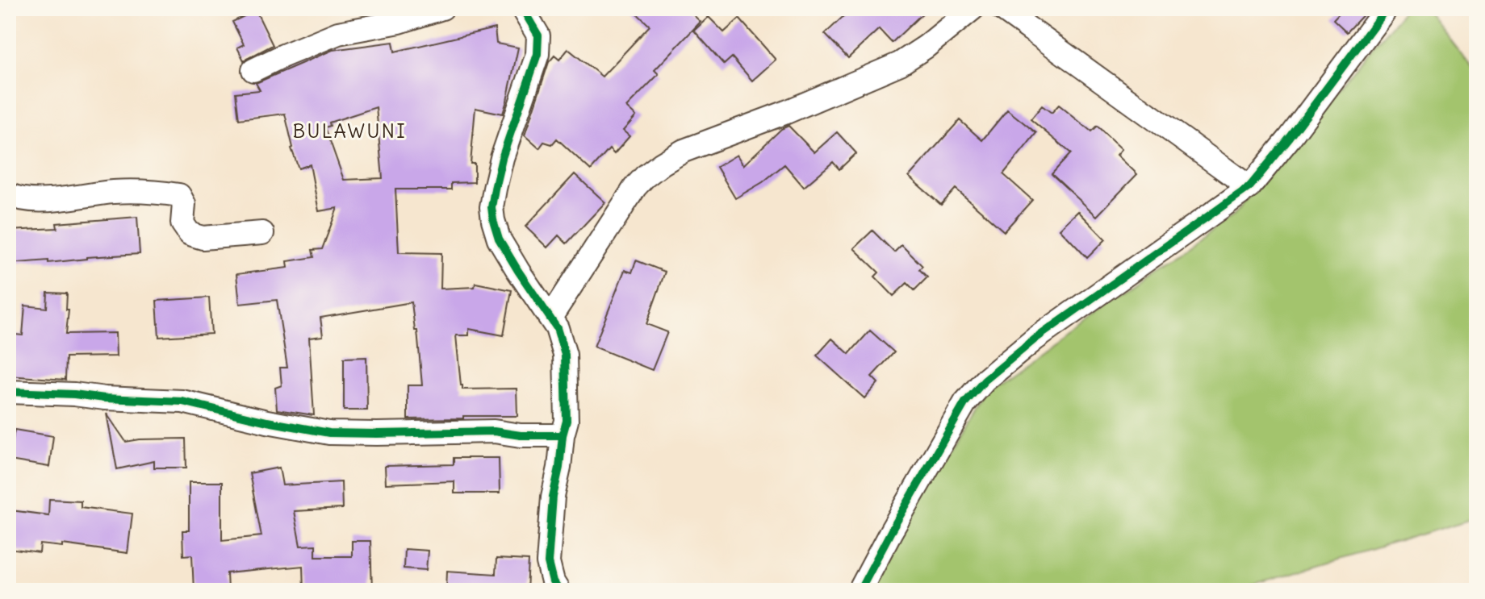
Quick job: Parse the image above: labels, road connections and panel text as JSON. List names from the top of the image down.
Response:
{
  "districts": ["BULAWUNI"]
}
